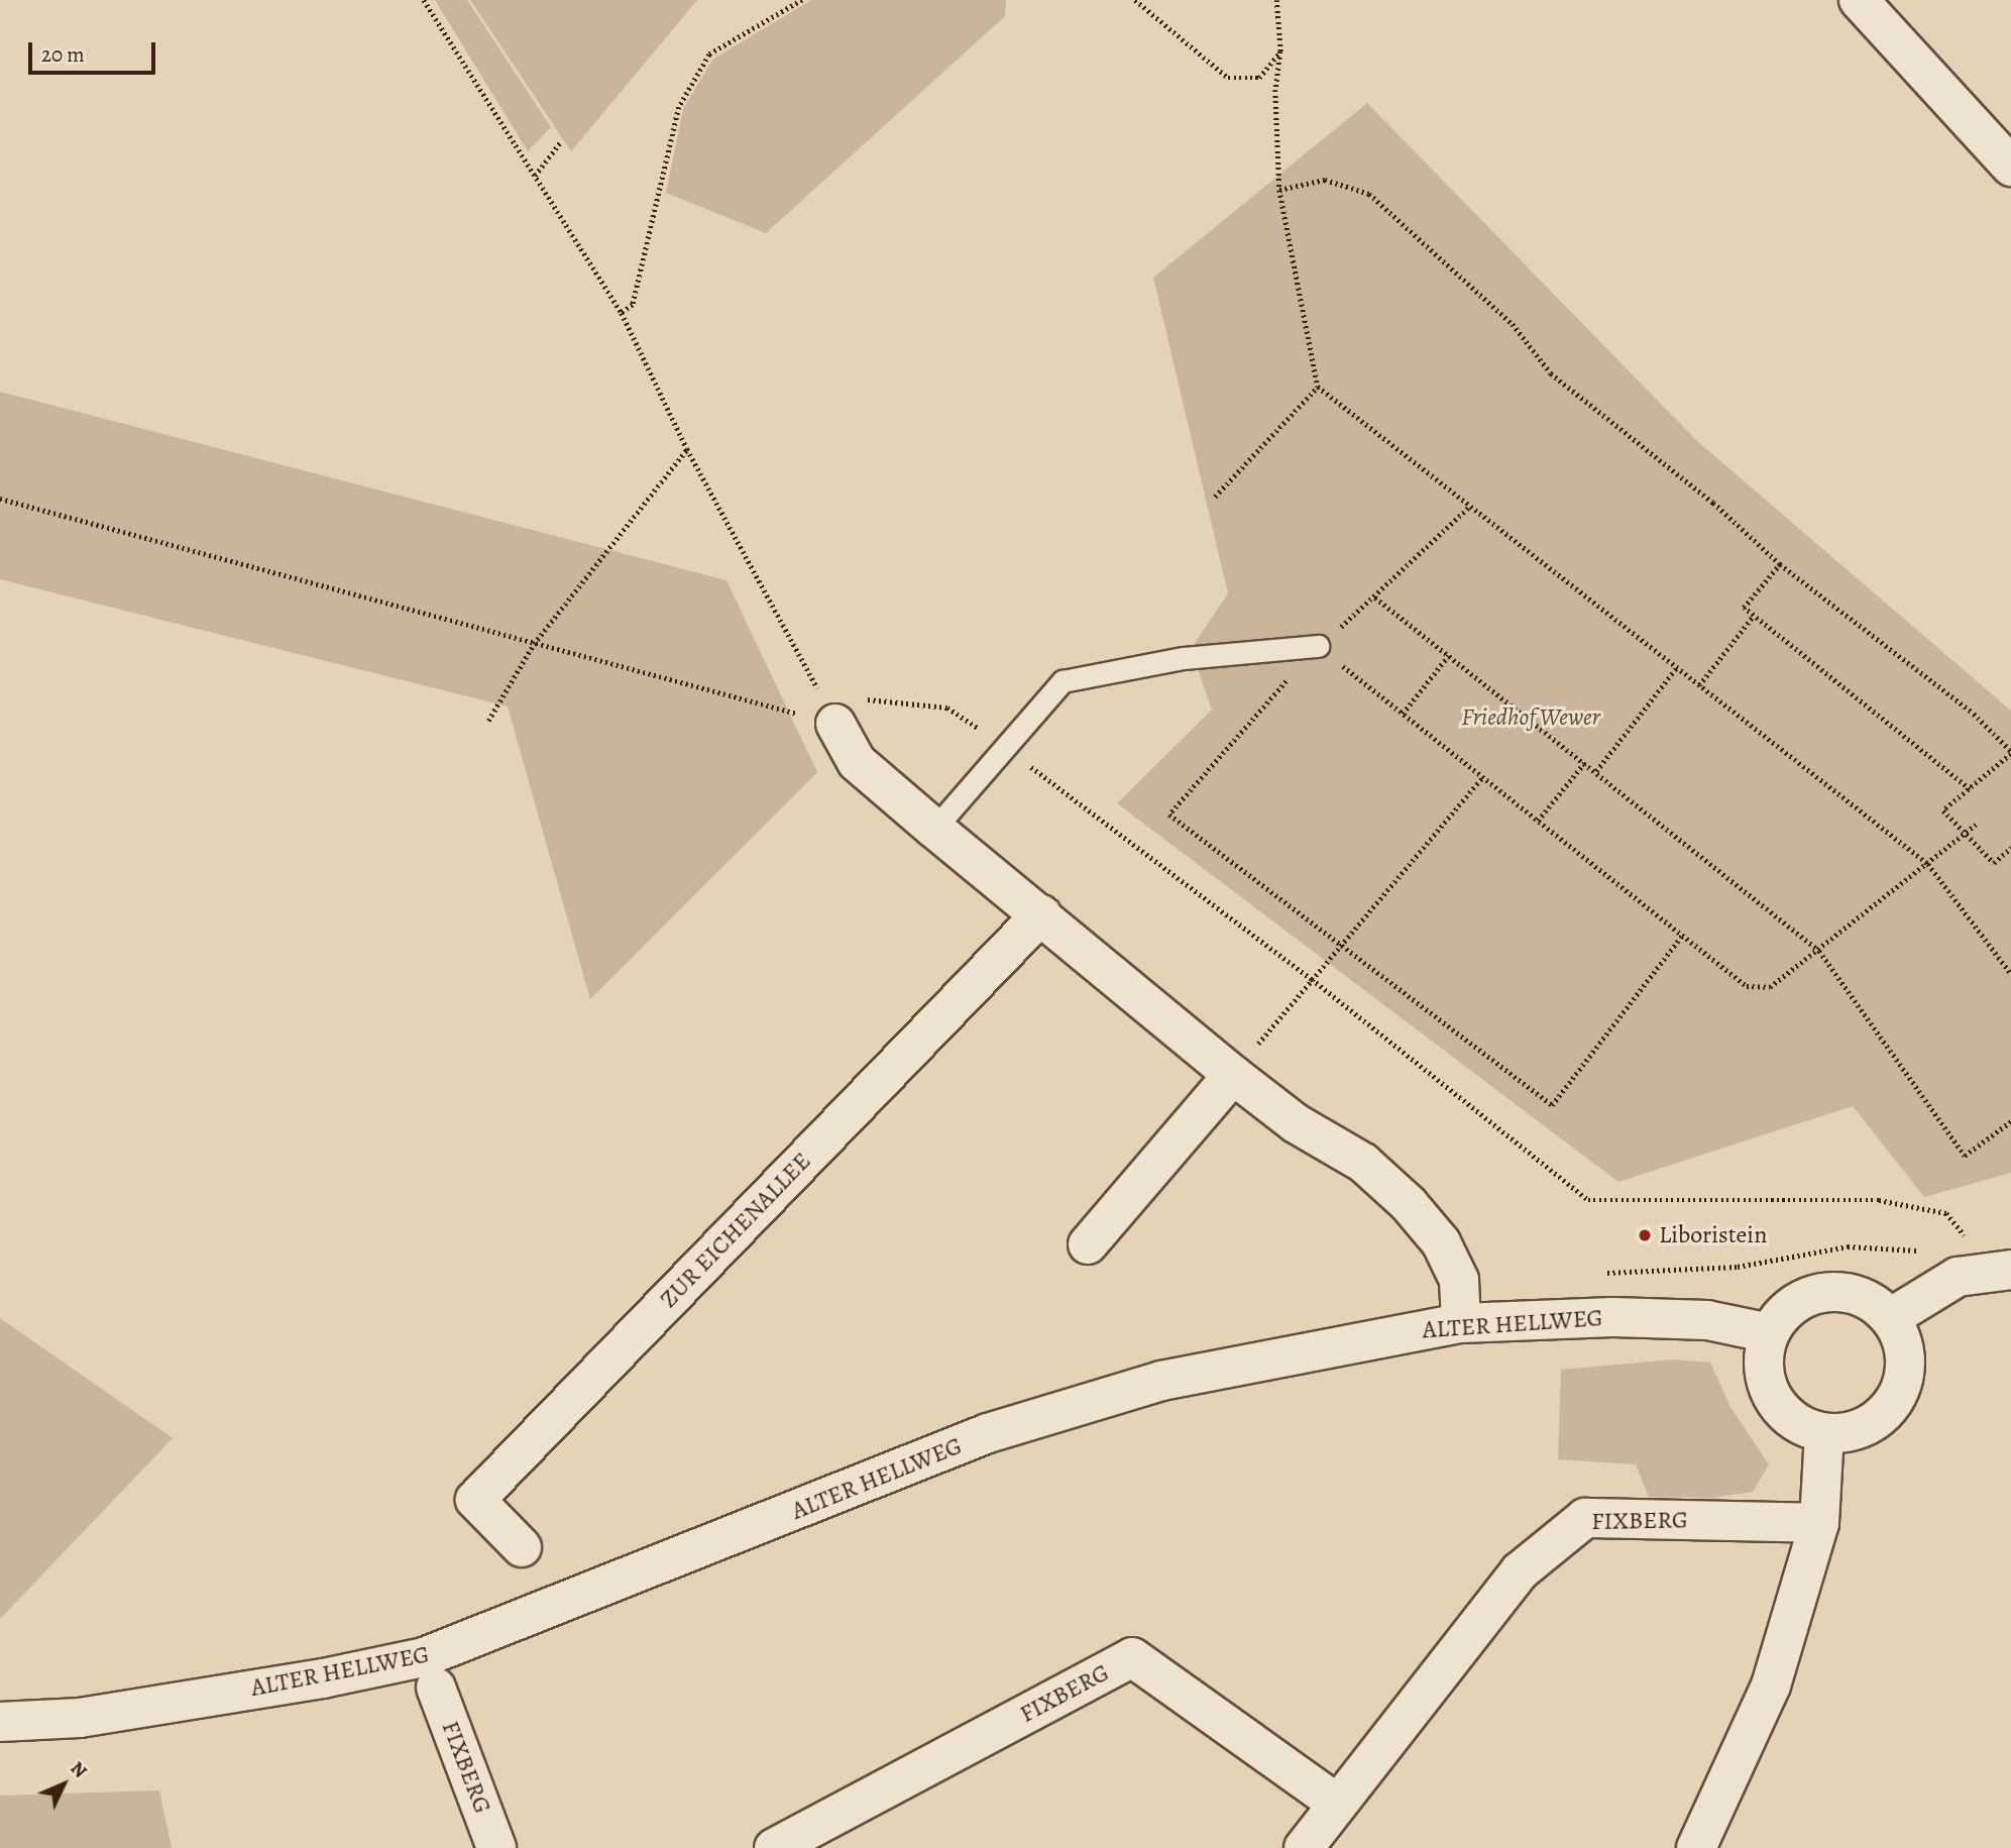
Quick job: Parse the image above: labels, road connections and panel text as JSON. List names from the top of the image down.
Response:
{
  "streets": {
    "street": ["ZUR EICHENALLEE", "ALTER HELLWEG", "FIXBERG"]
  },
  "parks": ["Friedhof Wewer"],
  "places": ["Liboristein"],
  "scale_bar": "20 m",
  "north": "top right"
}
